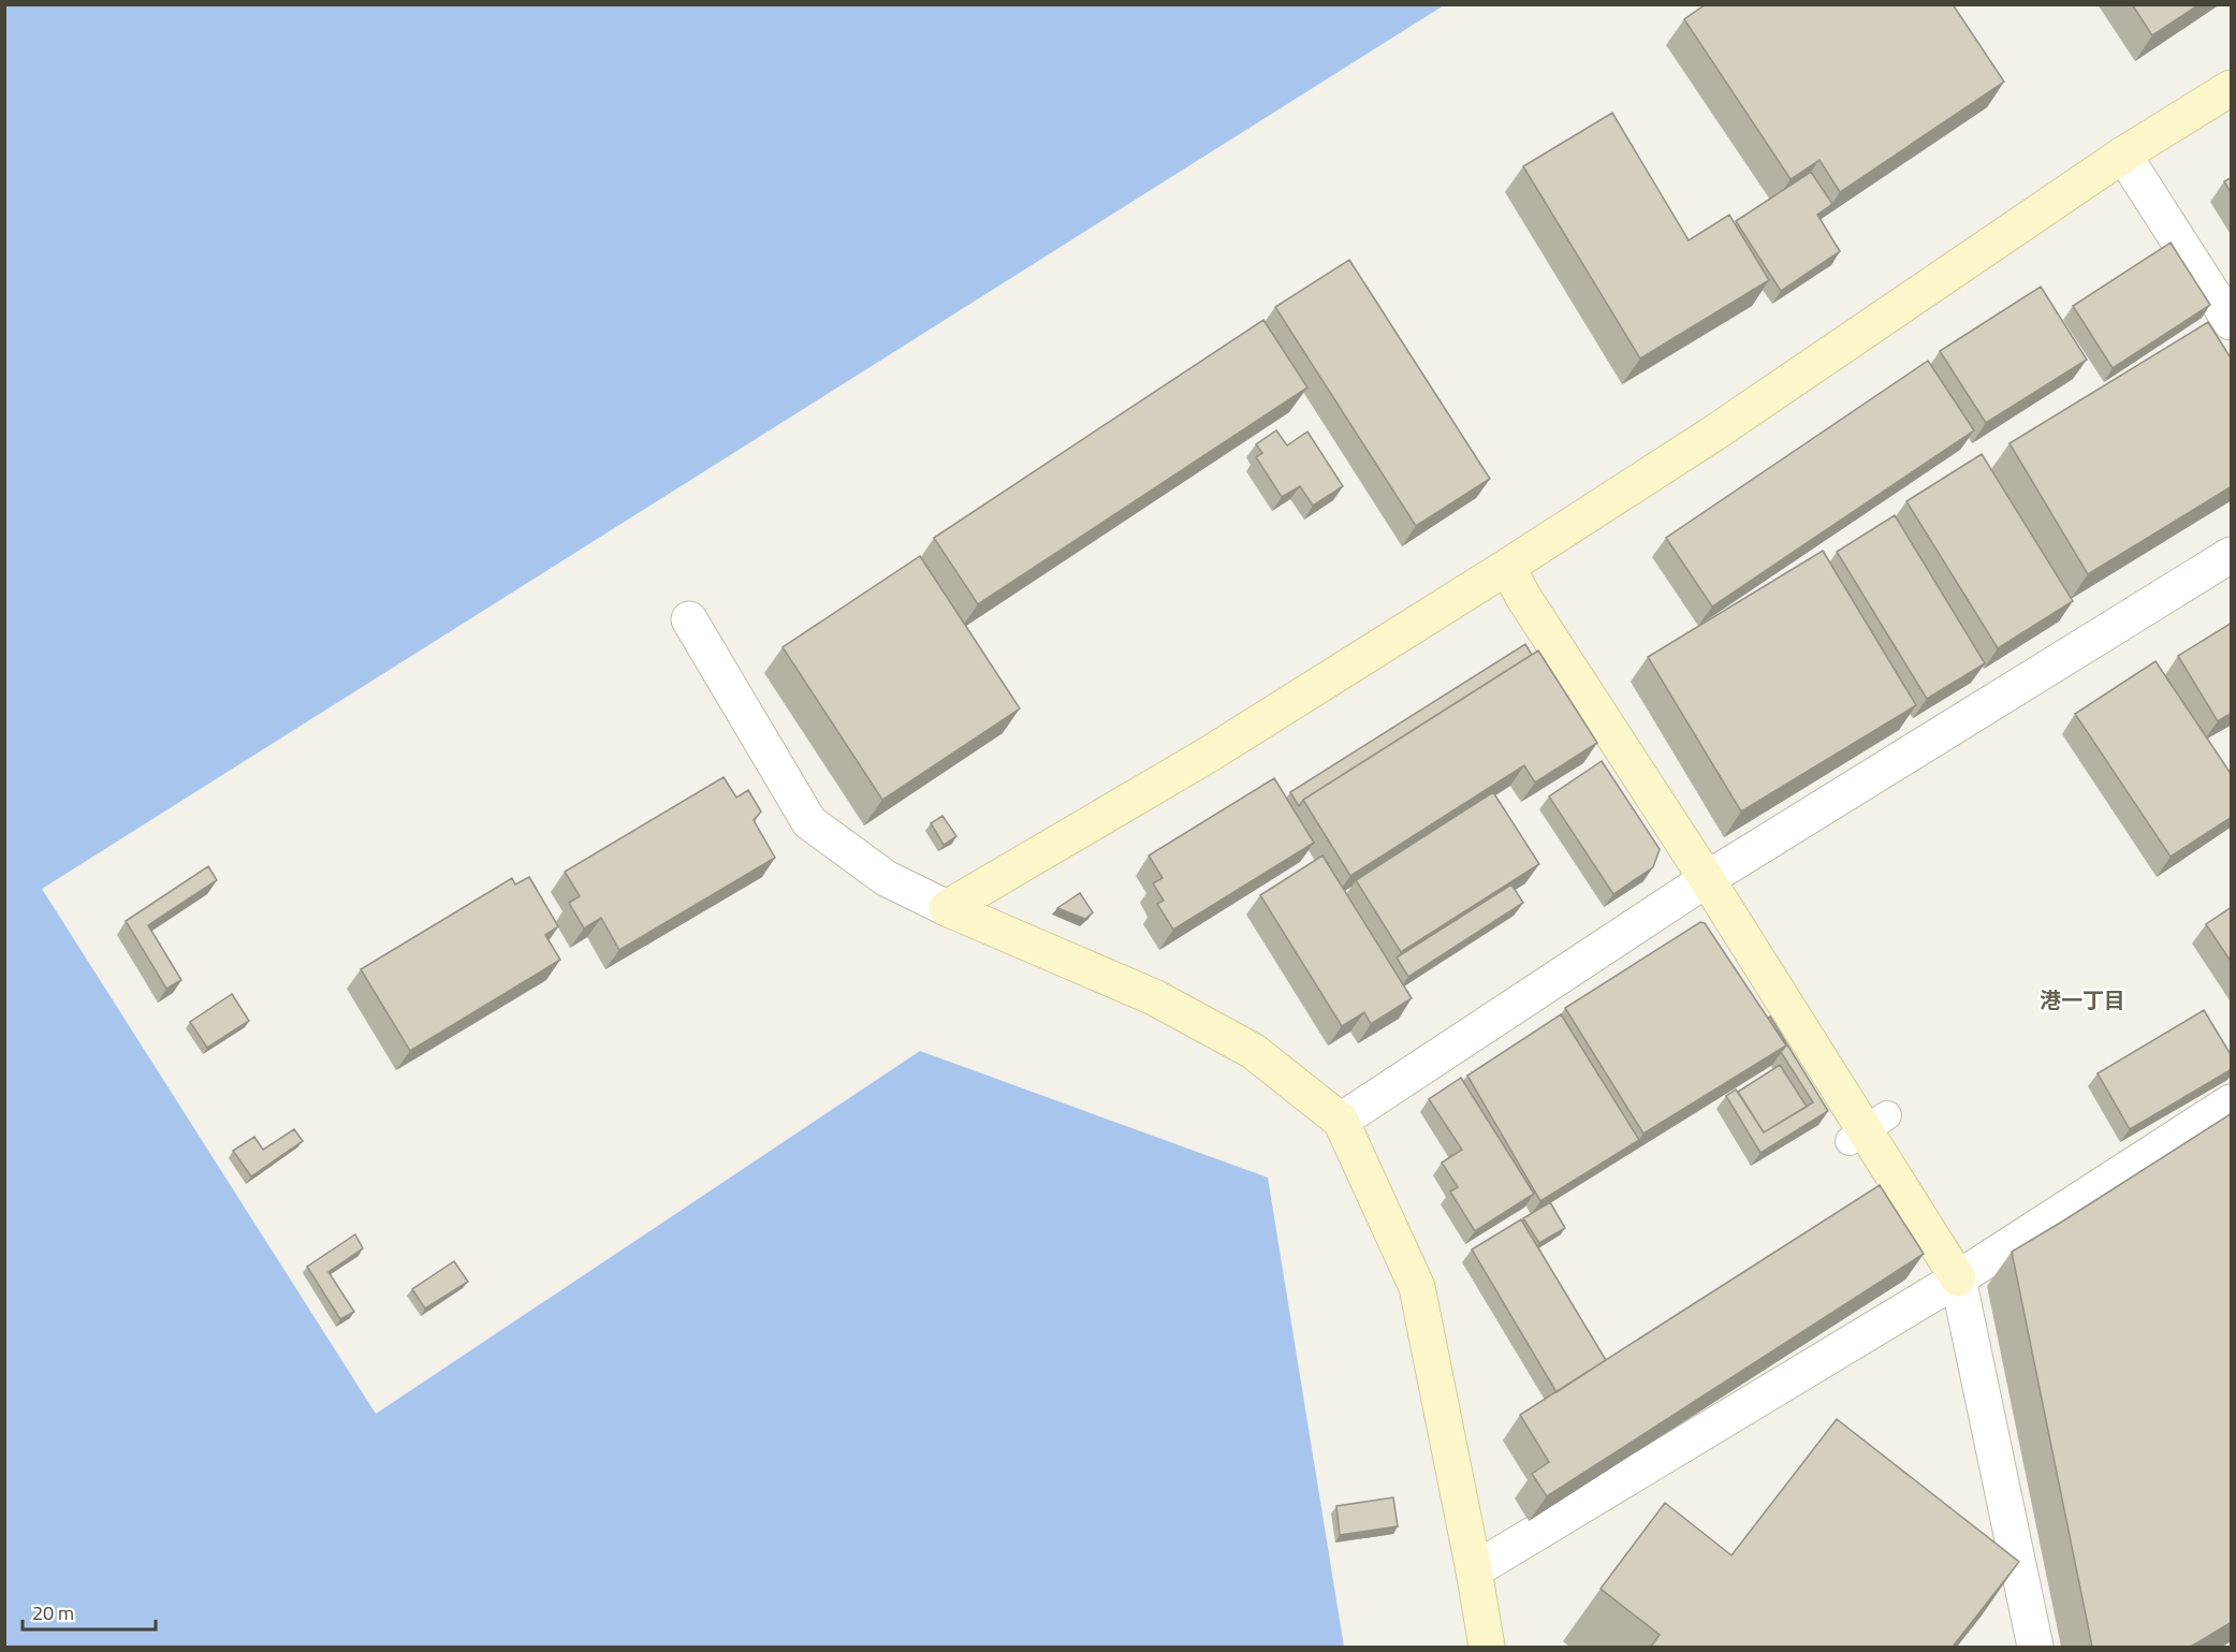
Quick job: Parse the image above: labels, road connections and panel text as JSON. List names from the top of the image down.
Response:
{
  "districts": ["港一丁目"],
  "scale_bar": "20 m"
}
